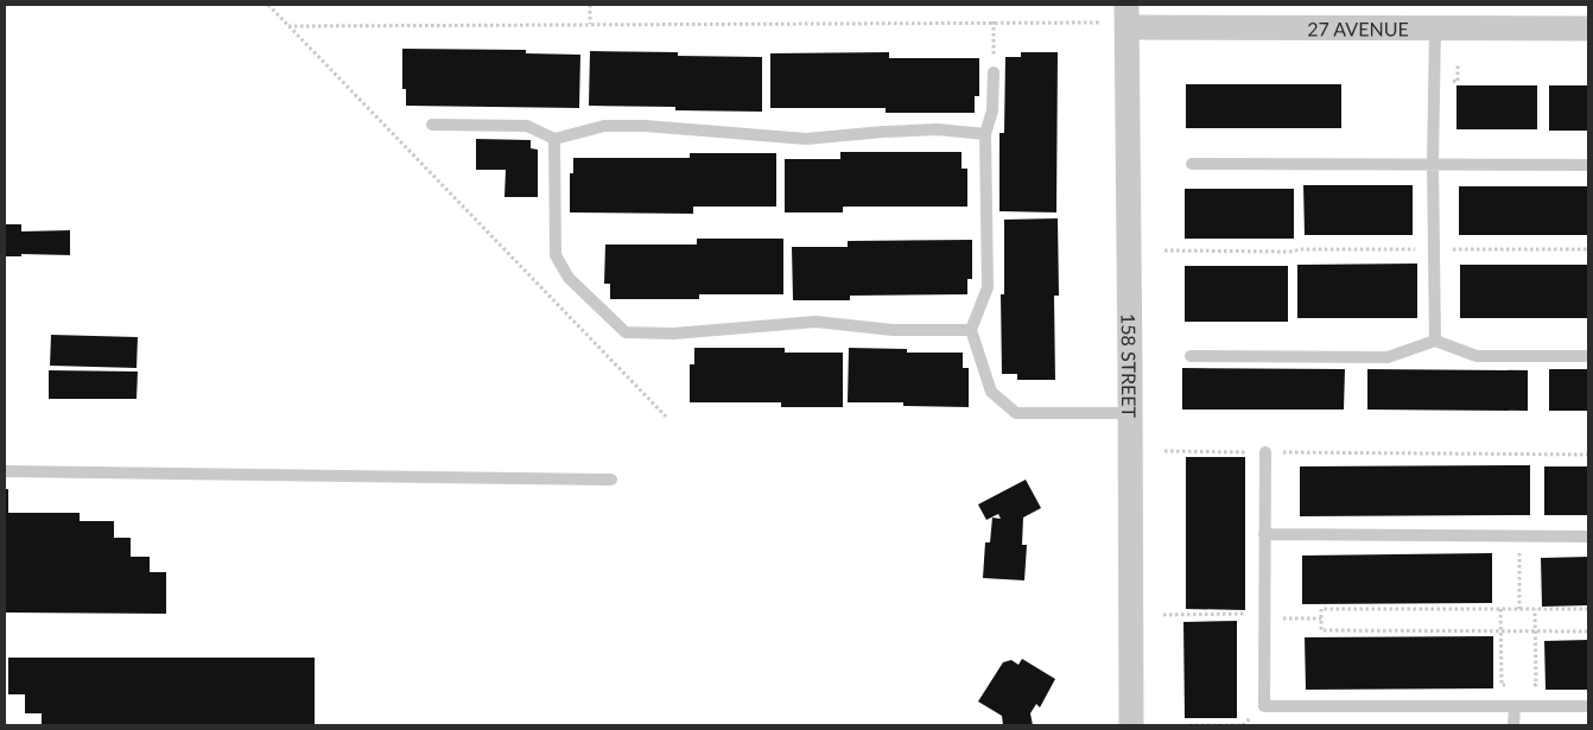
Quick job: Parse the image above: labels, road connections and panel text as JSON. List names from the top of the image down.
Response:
{
  "streets": {
    "street": ["27 AVENUE", "158 STREET"]
  },
  "crossings": [
    ["27 AVENUE", "158 STREET"]
  ]
}
